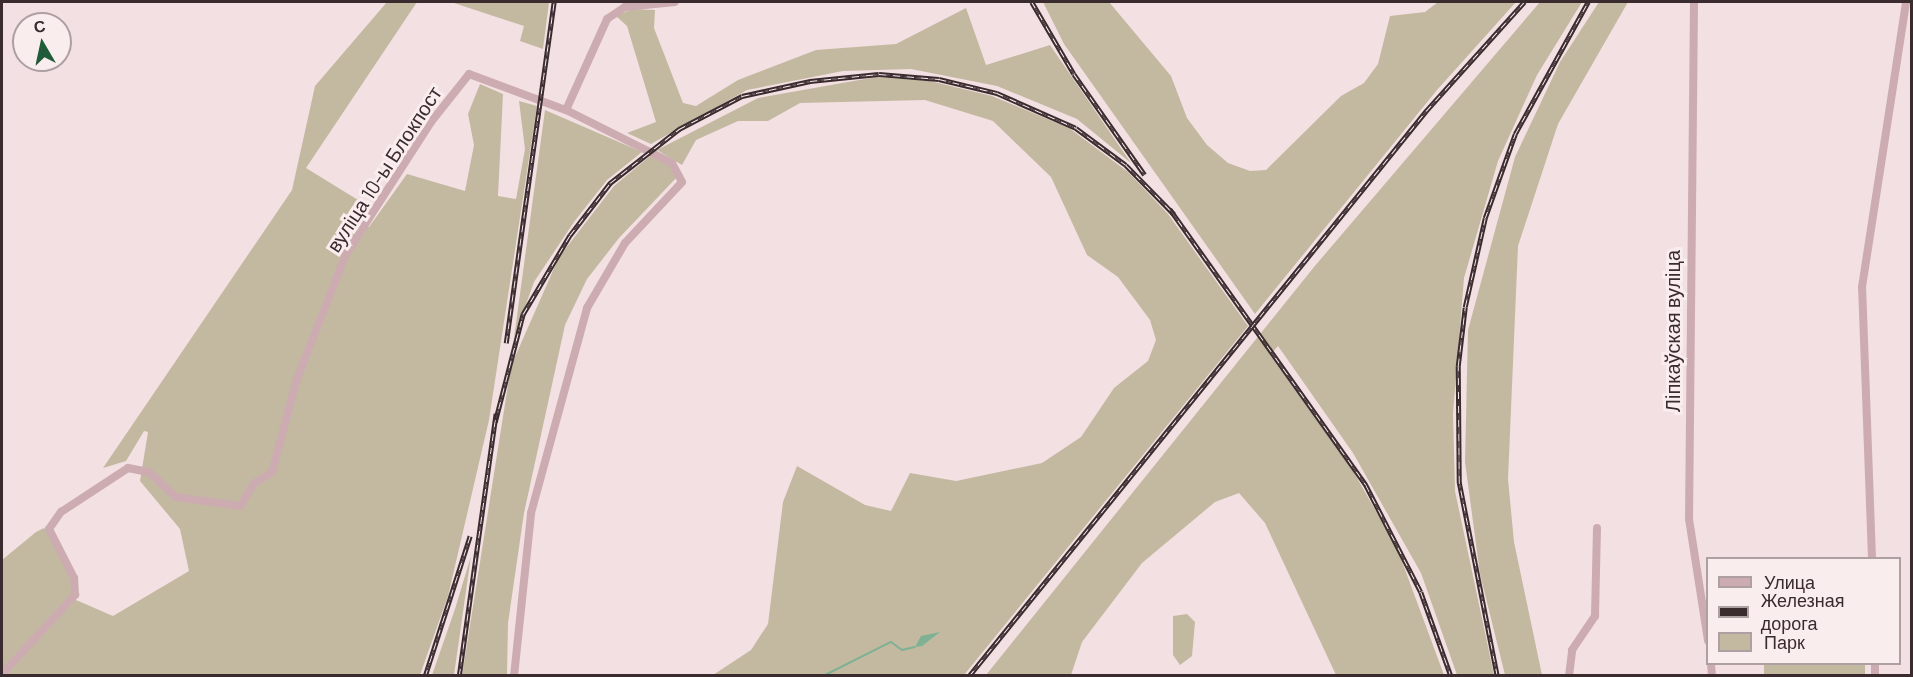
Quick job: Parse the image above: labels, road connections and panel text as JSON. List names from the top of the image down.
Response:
{
  "streets": {
    "street": ["вуліца 10-ы Блокпост", "Ліпкаўская вуліца"]
  },
  "legend": ["Улица", "Железная дорога", "Парк"],
  "north": "top"
}
